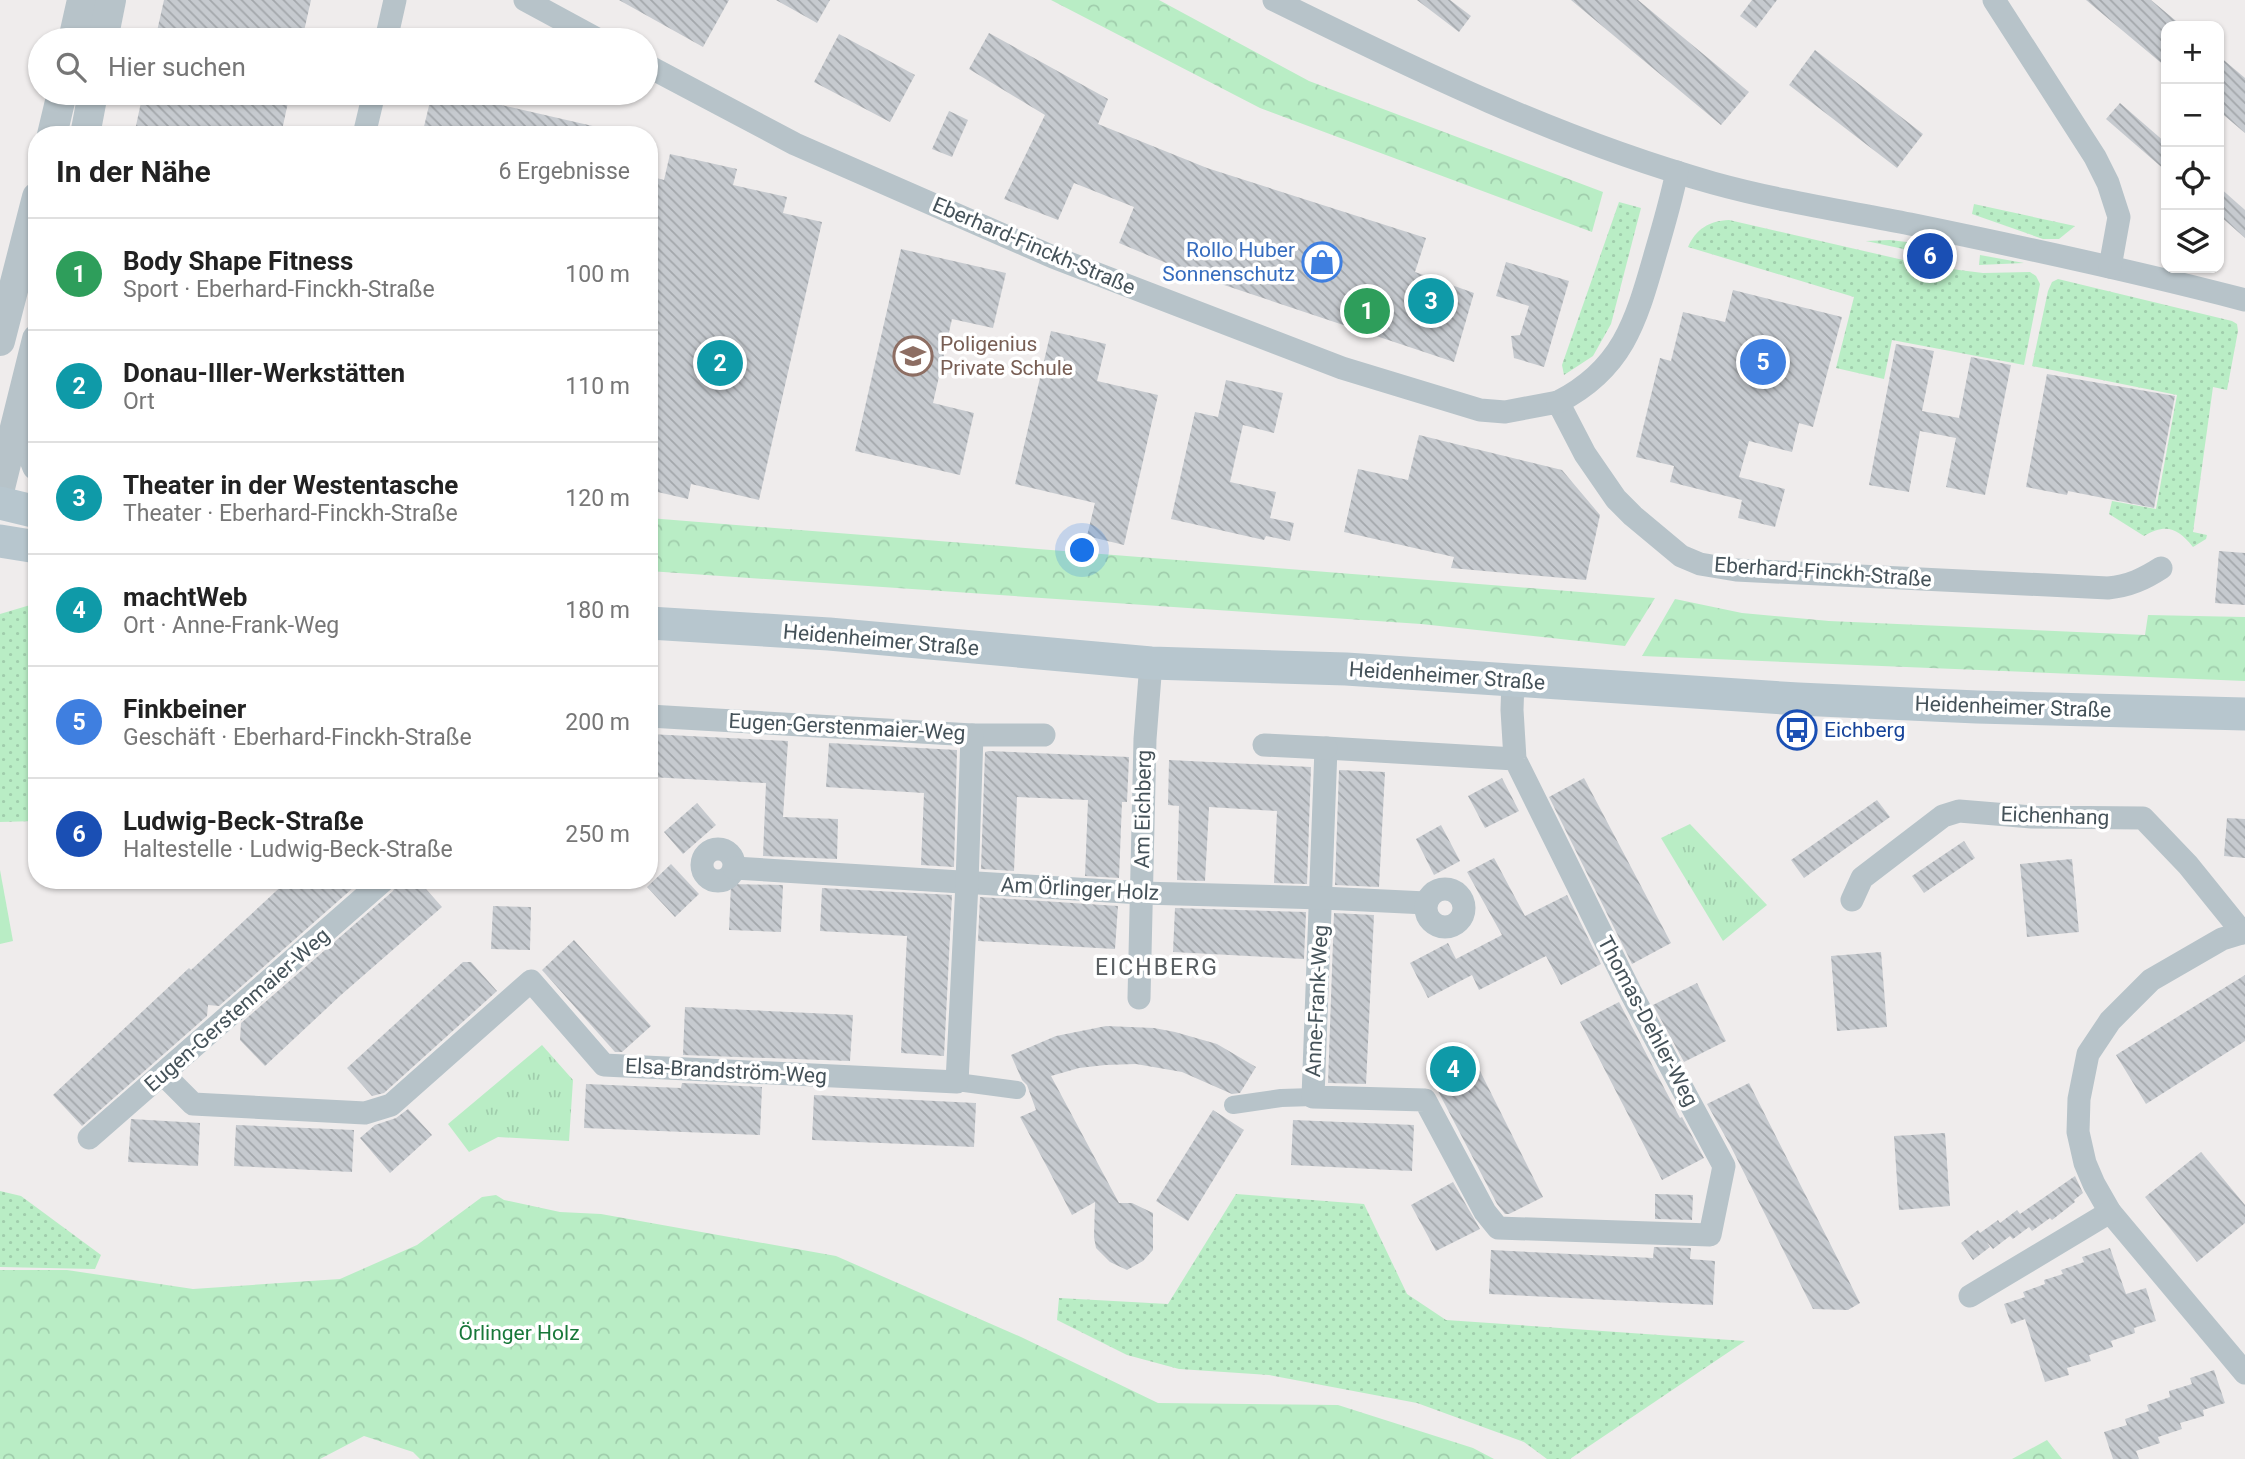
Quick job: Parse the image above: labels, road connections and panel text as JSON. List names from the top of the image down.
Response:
{
  "streets": {
    "main road": ["Heidenheimer Straße"],
    "street": [
      "Eberhard-Finckh-Straße",
      "Eugen-Gerstenmaier-Weg",
      "Am Eichberg",
      "Eichenhang",
      "Am Örlinger Holz",
      "Anne-Frank-Weg",
      "Thomas-Dehler-Weg",
      "Elsa-Brandström-Weg"
    ]
  },
  "crossings": [
    ["Heidenheimer Straße", "Am Eichberg"],
    ["Heidenheimer Straße", "Thomas-Dehler-Weg"],
    ["Eugen-Gerstenmaier-Weg", "Elsa-Brandström-Weg"],
    ["Am Eichberg", "Am Örlinger Holz"],
    ["Am Örlinger Holz", "Anne-Frank-Weg"],
    ["Anne-Frank-Weg", "Thomas-Dehler-Weg"]
  ],
  "districts": ["EICHBERG"],
  "parks": ["Örlinger Holz"],
  "places": {
    "shop": ["Rollo Huber Sonnenschutz"],
    "school or university": ["Poligenius Private Schule"],
    "bus stop": ["Eichberg"]
  },
  "page": {
    "map_buttons": ["+", "−"],
    "search": "Hier suchen",
    "heading": ["In der Nähe", "6 Ergebnisse"],
    "list": [
      {
        "mark": "1",
        "name": "Body Shape Fitness",
        "note": "Sport · Eberhard-Finckh-Straße",
        "value": "100 m"
      },
      {
        "mark": "2",
        "name": "Donau-Iller-Werkstätten",
        "note": "Ort",
        "value": "110 m"
      },
      {
        "mark": "3",
        "name": "Theater in der Westentasche",
        "note": "Theater · Eberhard-Finckh-Straße",
        "value": "120 m"
      },
      {
        "mark": "4",
        "name": "machtWeb",
        "note": "Ort · Anne-Frank-Weg",
        "value": "180 m"
      },
      {
        "mark": "5",
        "name": "Finkbeiner",
        "note": "Geschäft · Eberhard-Finckh-Straße",
        "value": "200 m"
      },
      {
        "mark": "6",
        "name": "Ludwig-Beck-Straße",
        "note": "Haltestelle · Ludwig-Beck-Straße",
        "value": "250 m"
      }
    ],
    "pins": [
      "6",
      "3",
      "1",
      "5",
      "2",
      "4"
    ]
  }
}
